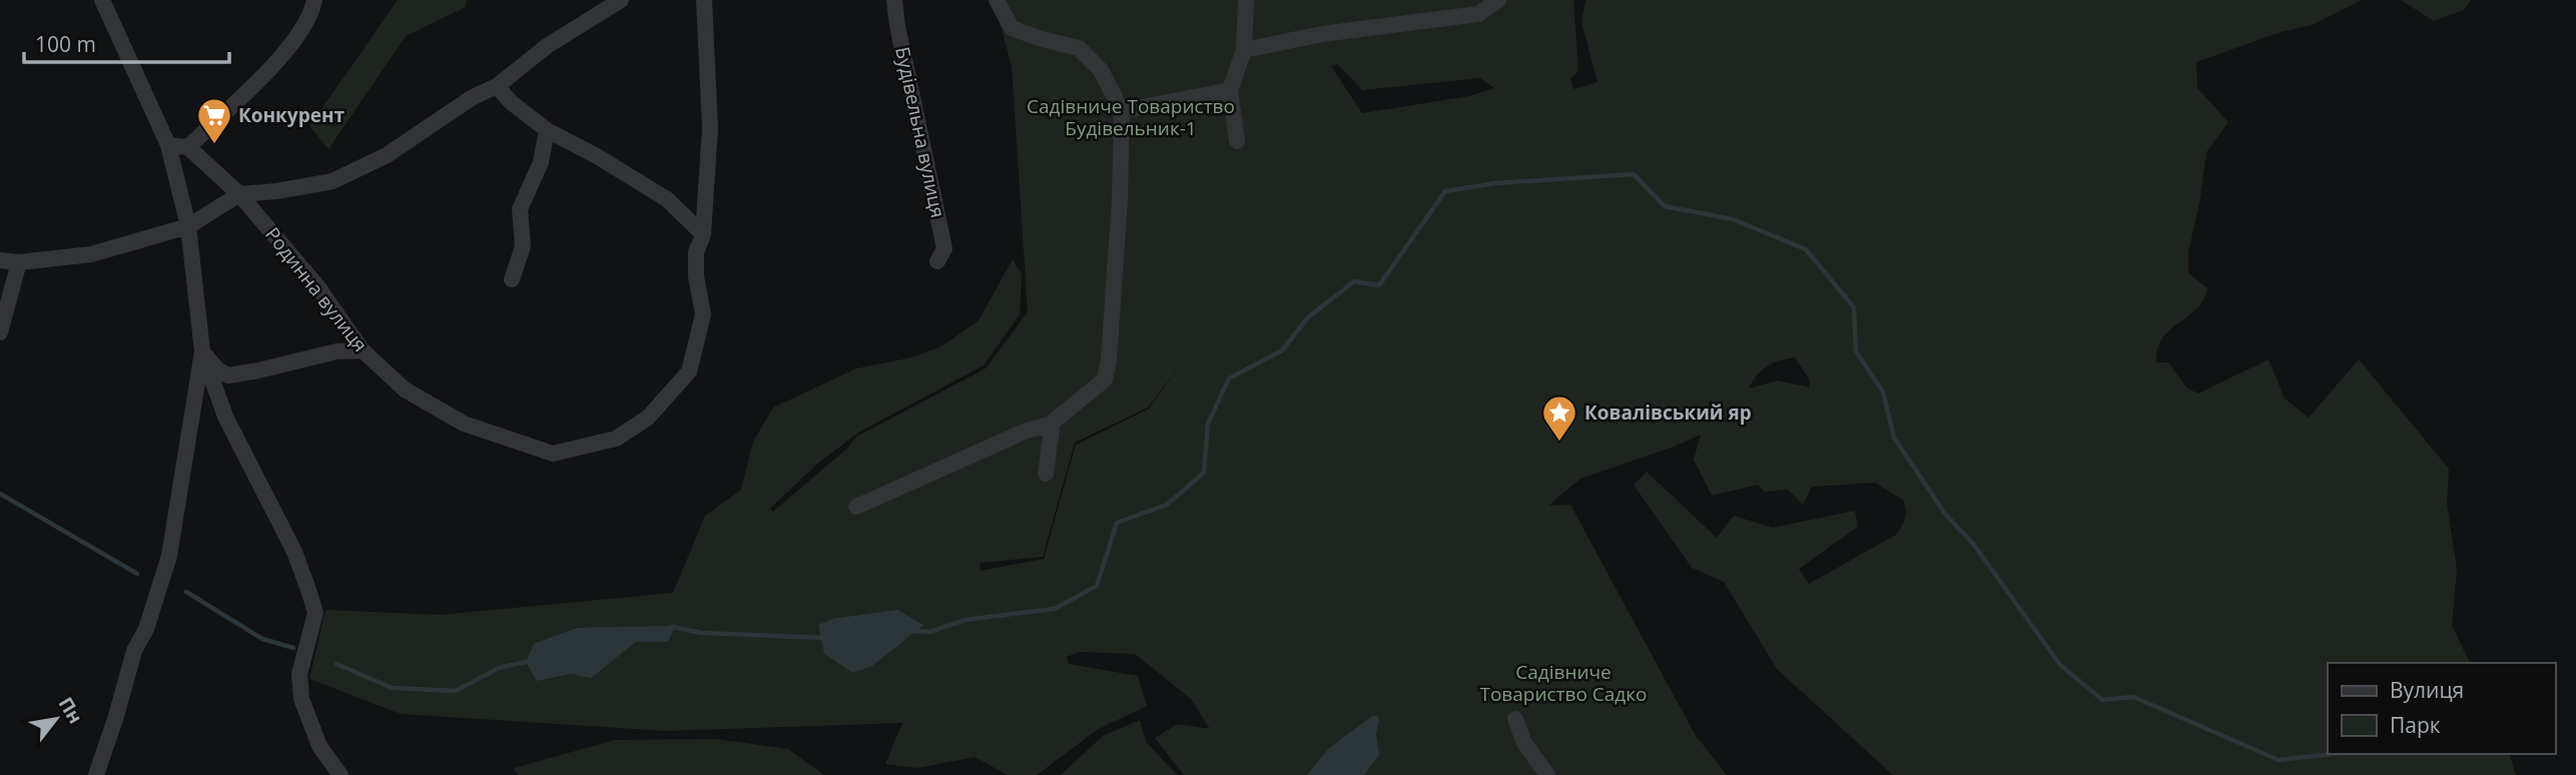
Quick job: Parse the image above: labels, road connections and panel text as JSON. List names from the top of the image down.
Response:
{
  "streets": {
    "street": ["Будівельна вулиця", "Родинна вулиця"]
  },
  "parks": ["Садівниче Товариство Будівельник-1", "Садівниче Товариство Садко"],
  "places": {
    "supermarket": ["Конкурент"],
    "place": ["Ковалівський яр"]
  },
  "legend": ["Вулиця", "Парк"],
  "scale_bar": "100 m",
  "north": "top right"
}
